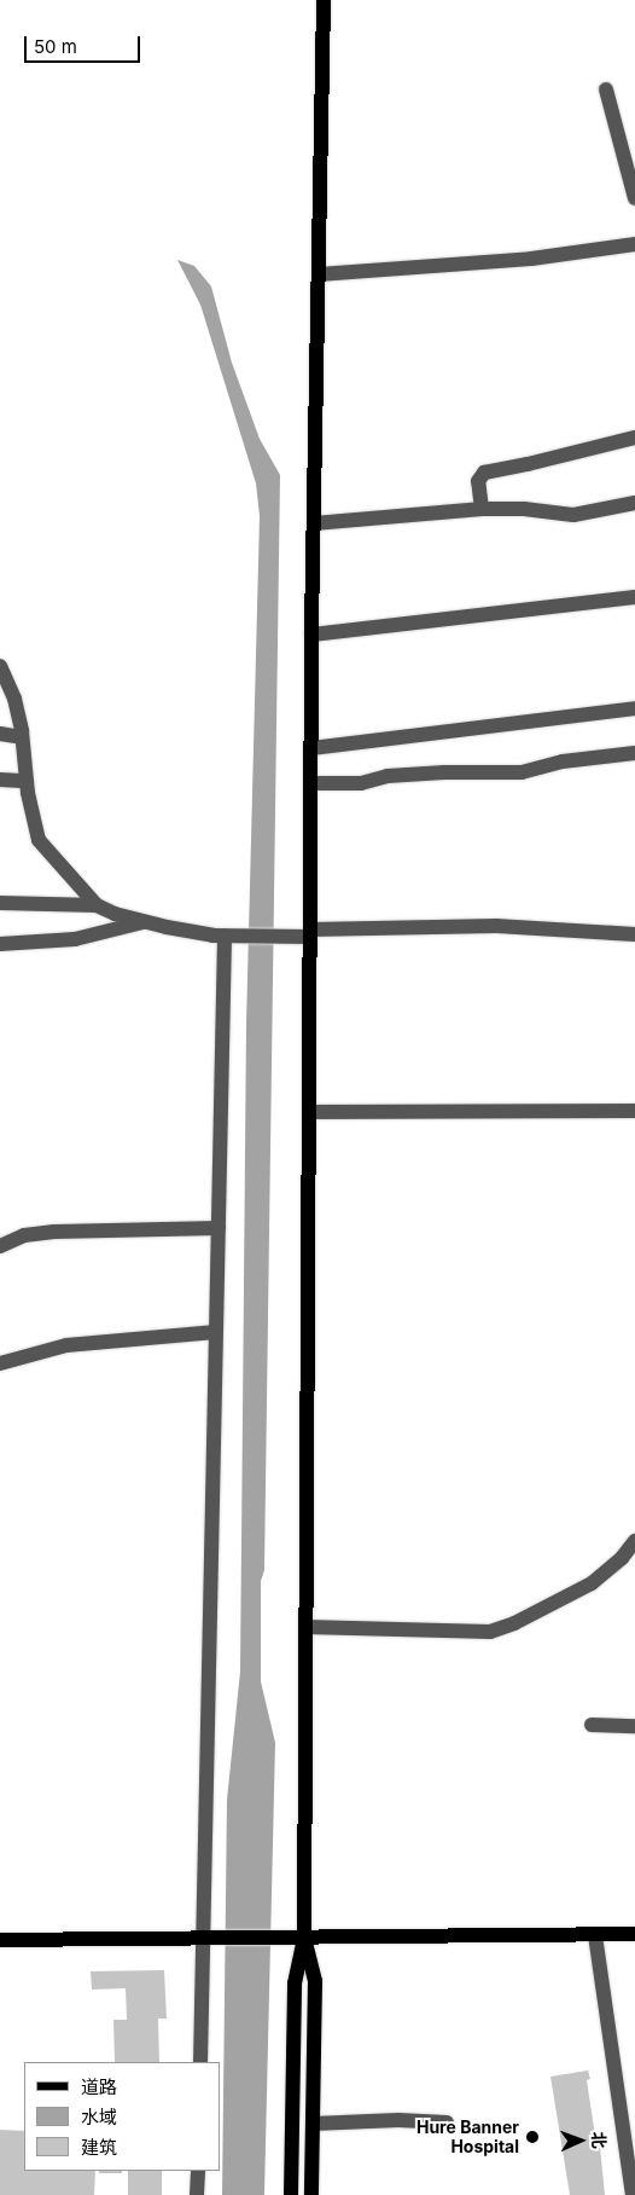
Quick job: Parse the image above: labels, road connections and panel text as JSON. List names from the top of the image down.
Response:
{
  "places": ["Hure Banner Hospital"],
  "legend": ["道路", "水域", "建筑"],
  "scale_bar": "50 m",
  "north": "right"
}
